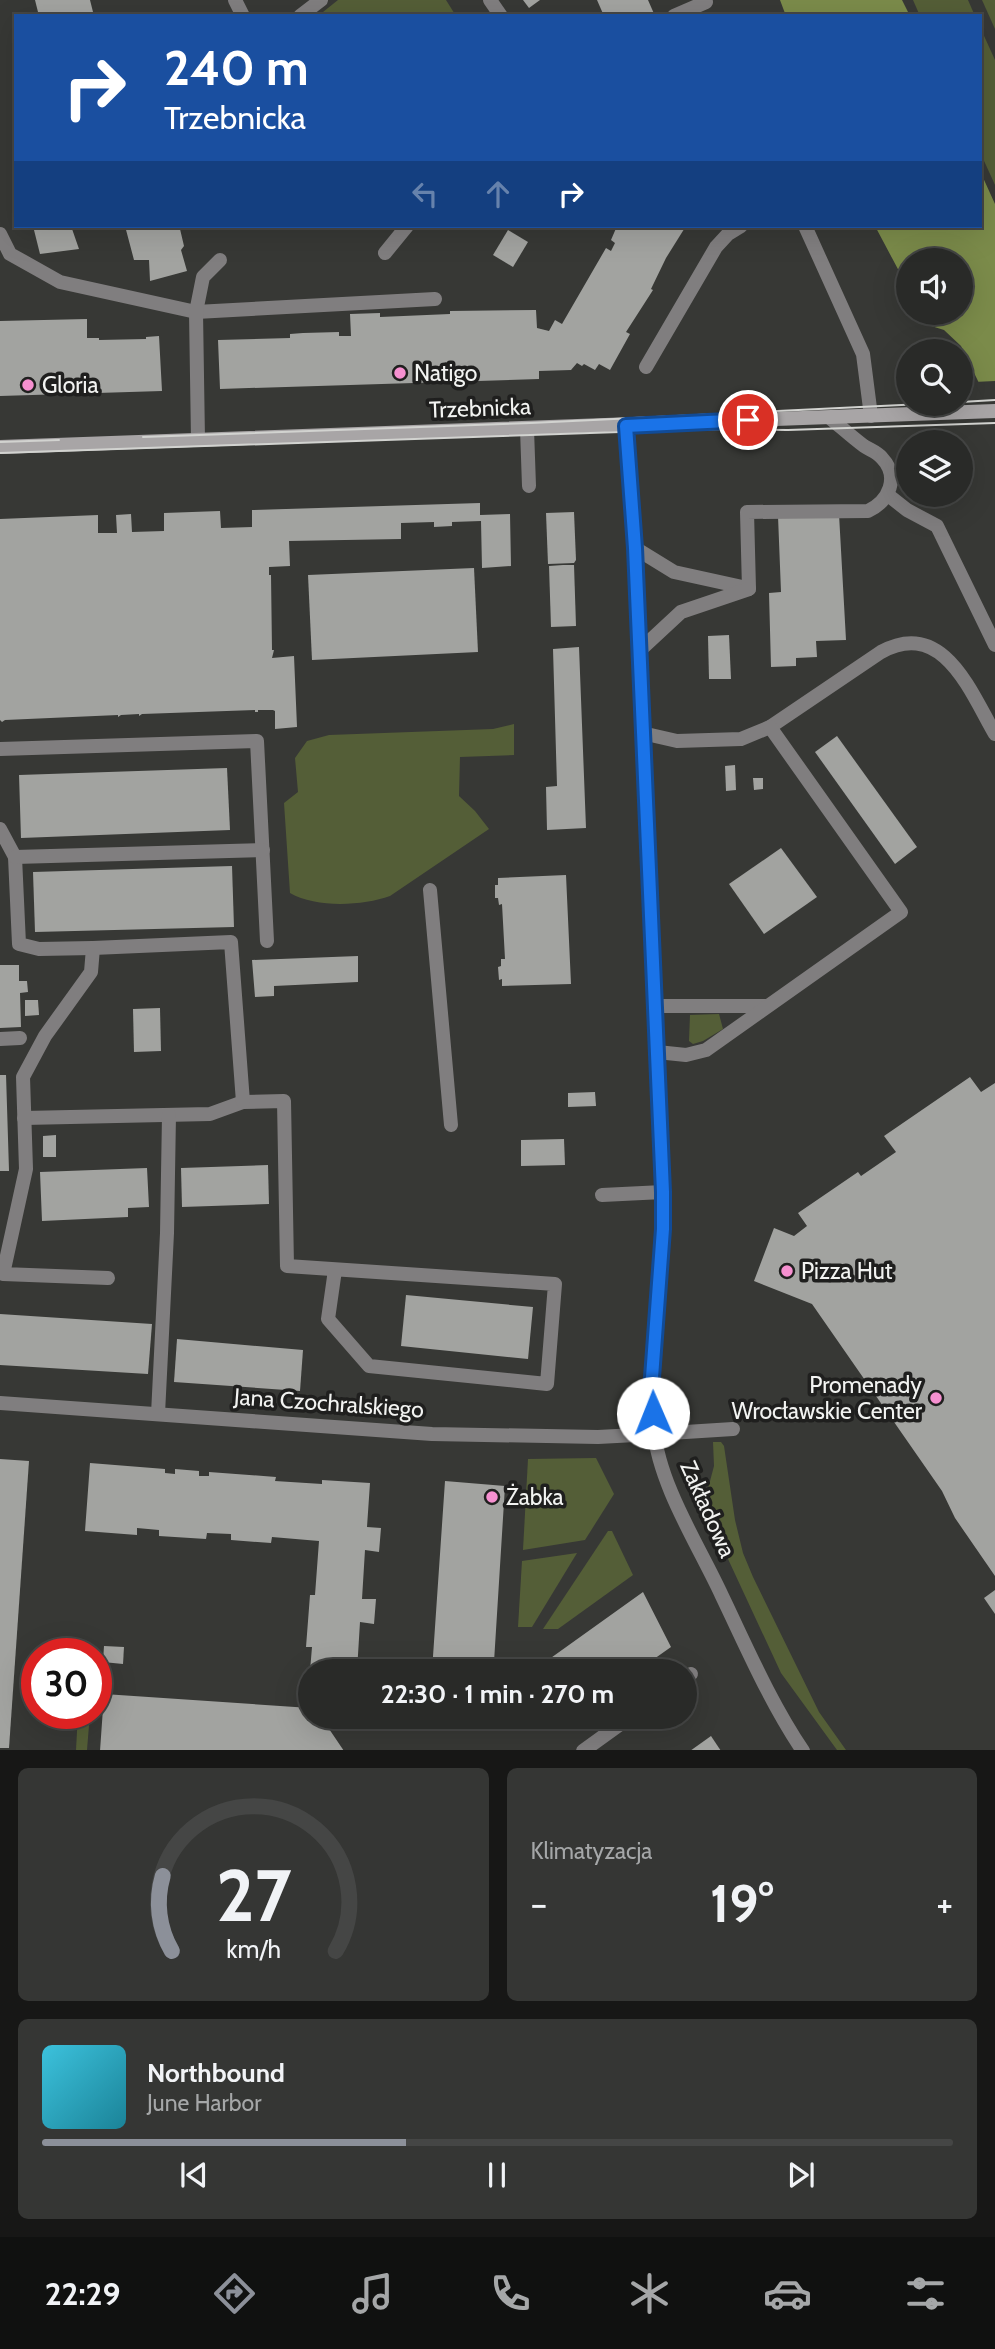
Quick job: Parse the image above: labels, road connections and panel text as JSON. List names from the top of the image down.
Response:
{
  "streets": {
    "street": ["Trzebnicka", "Jana Czochralskiego", "Zakładowa"]
  },
  "crossings": [
    ["Trzebnicka", "Zakładowa"],
    ["Jana Czochralskiego", "Zakładowa"]
  ],
  "places": [
    "Natigo",
    "Gloria",
    "Pizza Hut",
    "Promenady Wrocławskie Center",
    "Żabka"
  ],
  "page": {
    "turn": ["240 m", "Trzebnicka"],
    "limit": "30",
    "trip": "22:30 · 1 min · 270 m",
    "tile": "Klimatyzacja",
    "heat": ["−", "19°", "+"],
    "song": ["Northbound", "June Harbor"],
    "tabs": "22:29",
    "gauge": ["27", "km/h"]
  }
}
